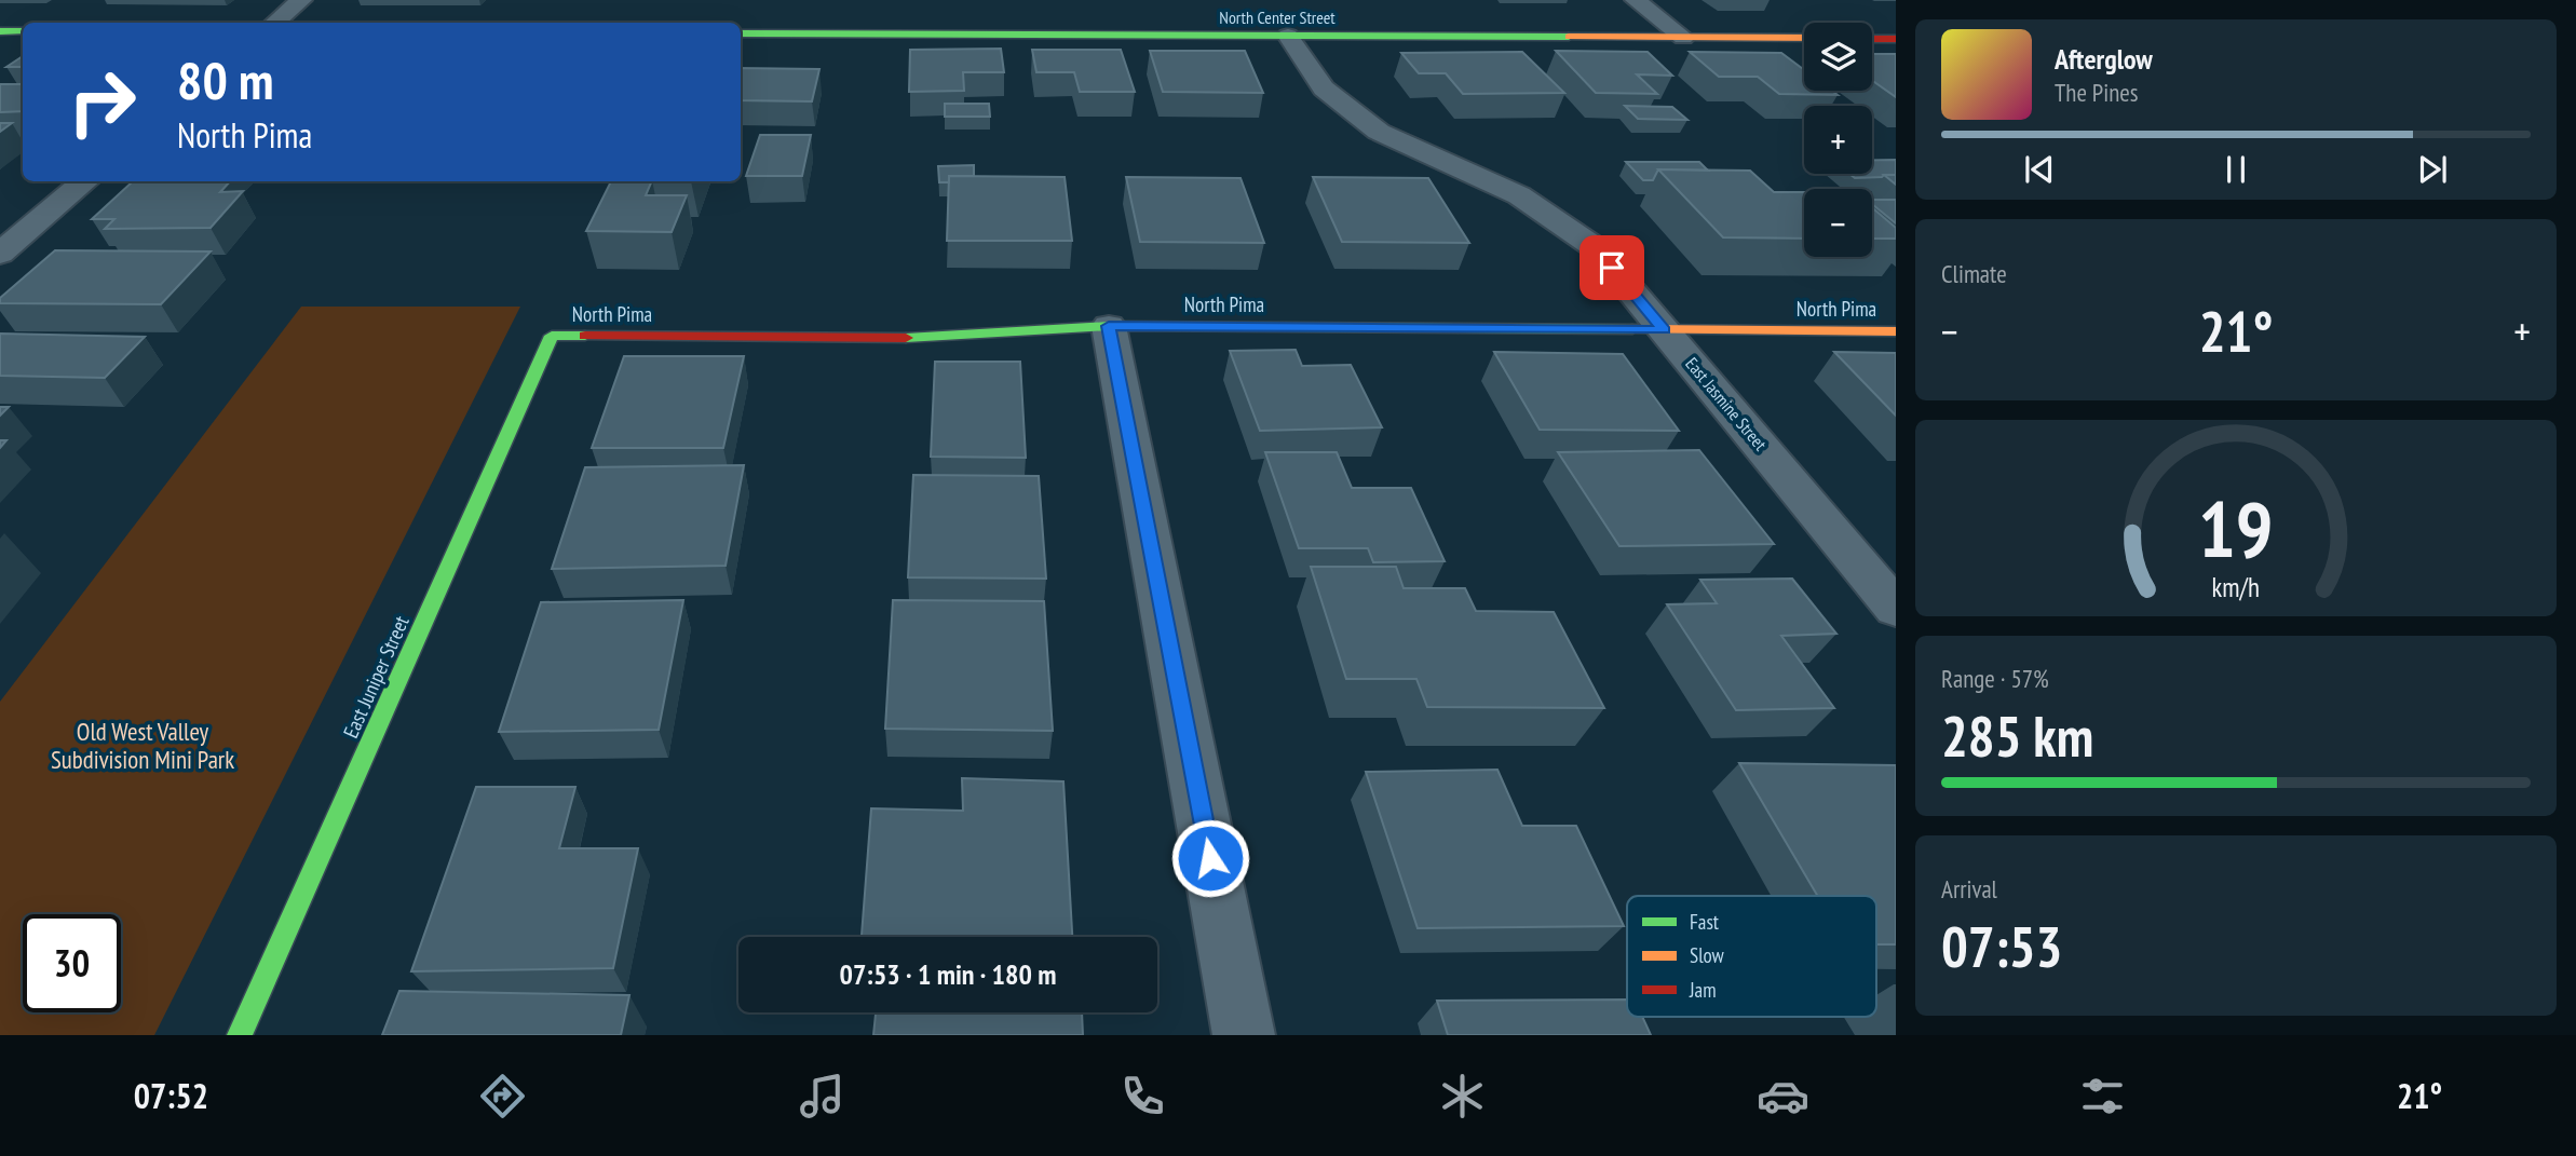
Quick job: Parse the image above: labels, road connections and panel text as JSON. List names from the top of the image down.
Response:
{
  "streets": {
    "street": [
      "North Center Street",
      "North Pima",
      "East Jasmine Street",
      "East Juniper Street"
    ]
  },
  "crossings": [
    ["North Center Street", "East Jasmine Street"],
    ["North Pima", "East Jasmine Street"],
    ["North Pima", "East Juniper Street"]
  ],
  "parks": ["Old West Valley Subdivision Mini Park"],
  "legend": ["Fast", "Slow", "Jam"],
  "page": {
    "map_buttons": ["+", "−"],
    "turn": ["80 m", "North Pima"],
    "song": ["Afterglow", "The Pines"],
    "tile": [
      "Climate",
      ["Range · 57%", "285 km"],
      ["Arrival", "07:53"]
    ],
    "heat": ["−", "21°", "+"],
    "limit": "30",
    "trip": "07:53 · 1 min · 180 m",
    "tabs": ["07:52", "21°"],
    "gauge": ["19", "km/h"]
  }
}
